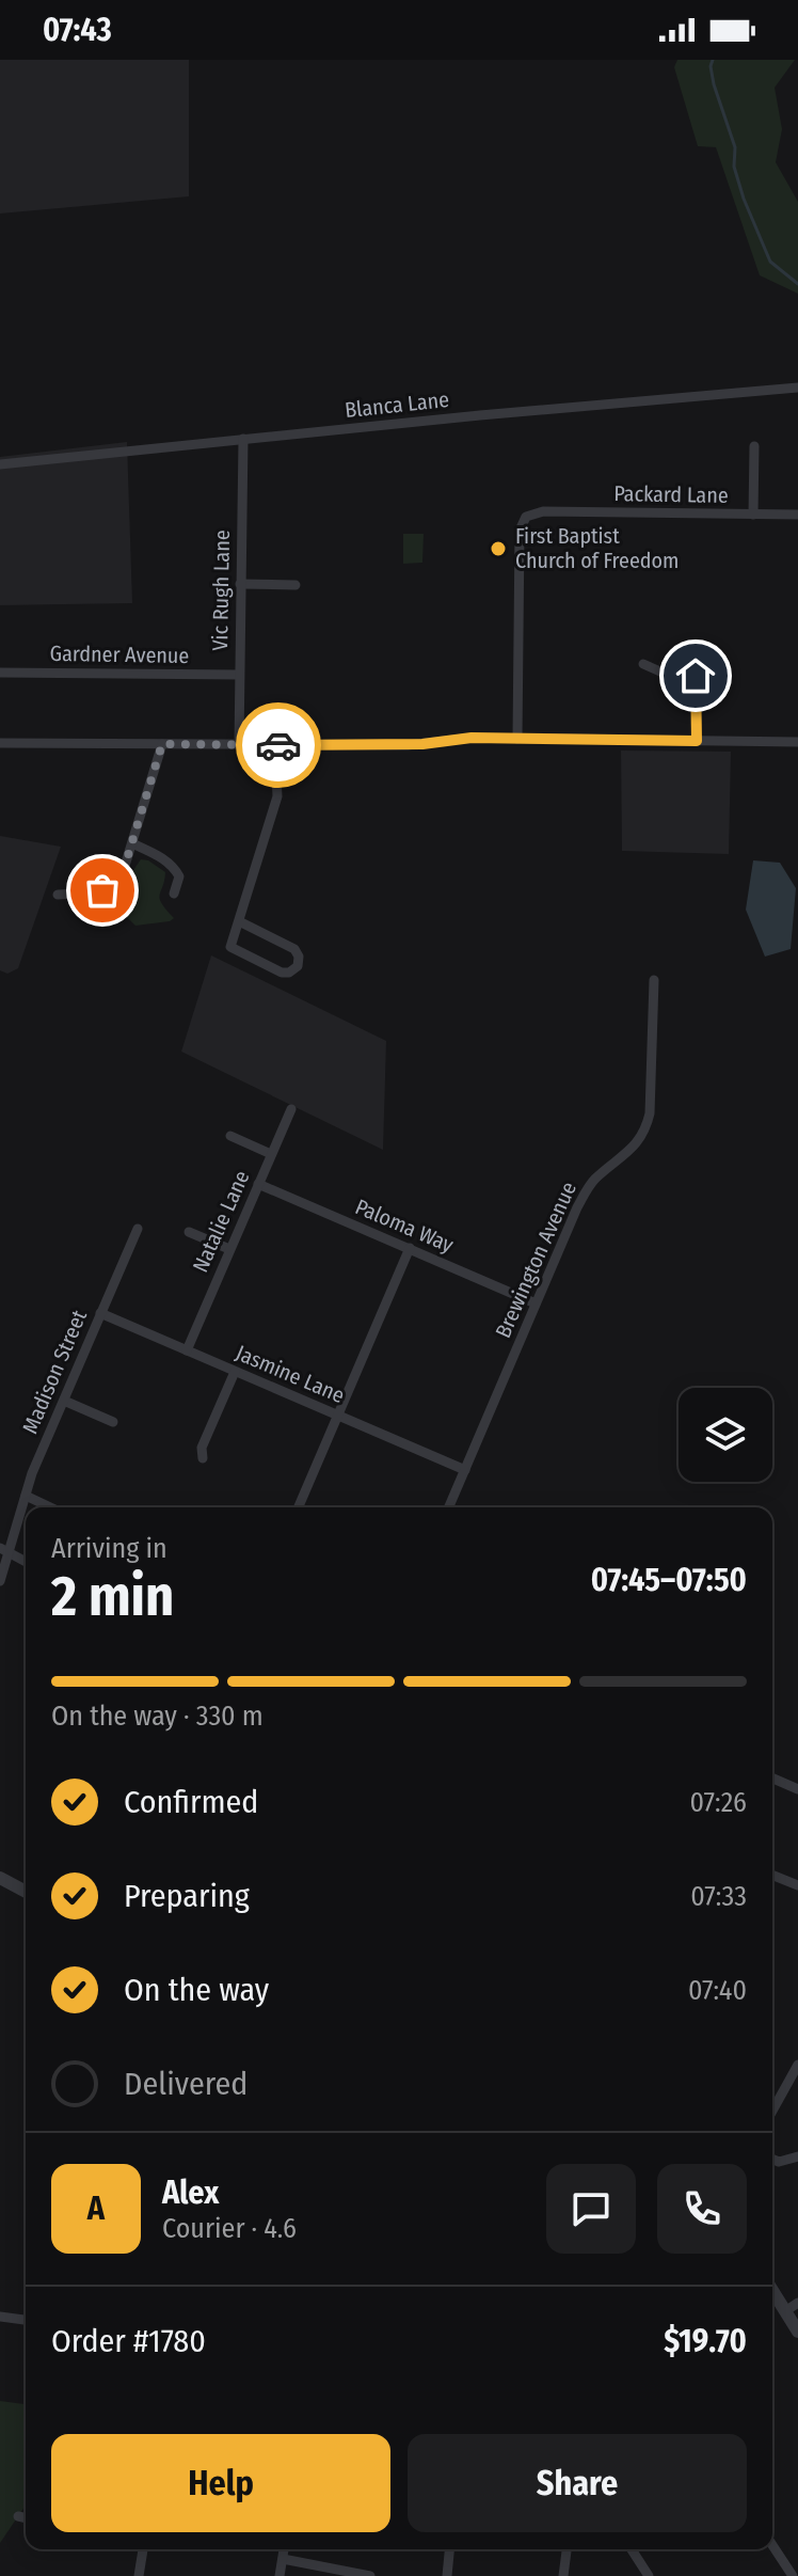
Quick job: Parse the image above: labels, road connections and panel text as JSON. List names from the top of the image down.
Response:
{
  "streets": {
    "street": [
      "Blanca Lane",
      "Packard Lane",
      "Vic Rugh Lane",
      "Gardner Avenue",
      "Natalie Lane",
      "Paloma Way",
      "Brewington Avenue",
      "Madison Street",
      "Jasmine Lane"
    ]
  },
  "crossings": [
    ["Blanca Lane", "Vic Rugh Lane"],
    ["Vic Rugh Lane", "Gardner Avenue"],
    ["Natalie Lane", "Paloma Way"],
    ["Natalie Lane", "Jasmine Lane"],
    ["Paloma Way", "Brewington Avenue"],
    ["Brewington Avenue", "Jasmine Lane"],
    ["Madison Street", "Jasmine Lane"]
  ],
  "places": ["First Baptist Church of Freedom"],
  "page": {
    "status": "07:43",
    "heading": ["2 min", "Arriving in", "07:45–07:50"],
    "panel": [
      "Alex",
      "Courier · 4.6",
      "Order #1780",
      "$19.70"
    ],
    "bar": "On the way · 330 m",
    "list": [
      ["Confirmed", "07:26"],
      ["Preparing", "07:33"],
      ["On the way", "07:40"],
      "Delivered"
    ],
    "round": "A",
    "buttons": ["Help", "Share"]
  }
}
